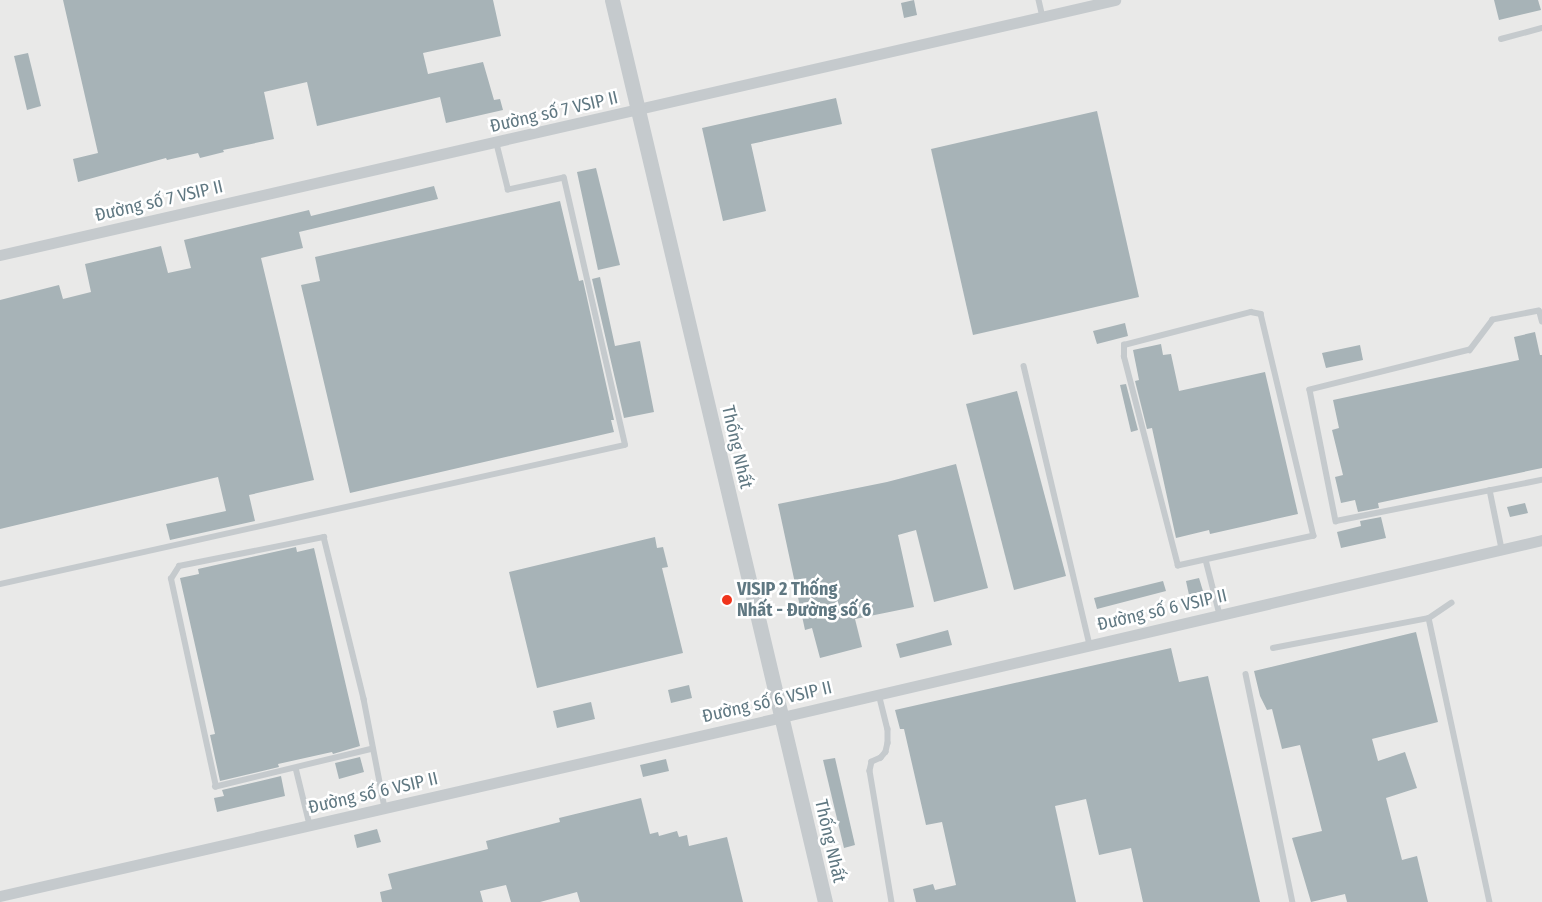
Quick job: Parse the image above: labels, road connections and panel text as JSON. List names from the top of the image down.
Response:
{
  "streets": {
    "street": ["Đường số 7 VSIP II", "Thống Nhất", "Đường số 6 VSIP II"]
  },
  "crossings": [
    ["Đường số 7 VSIP II", "Thống Nhất"],
    ["Thống Nhất", "Đường số 6 VSIP II"]
  ],
  "places": ["VISIP 2 Thống Nhất - Đường số 6"]
}
